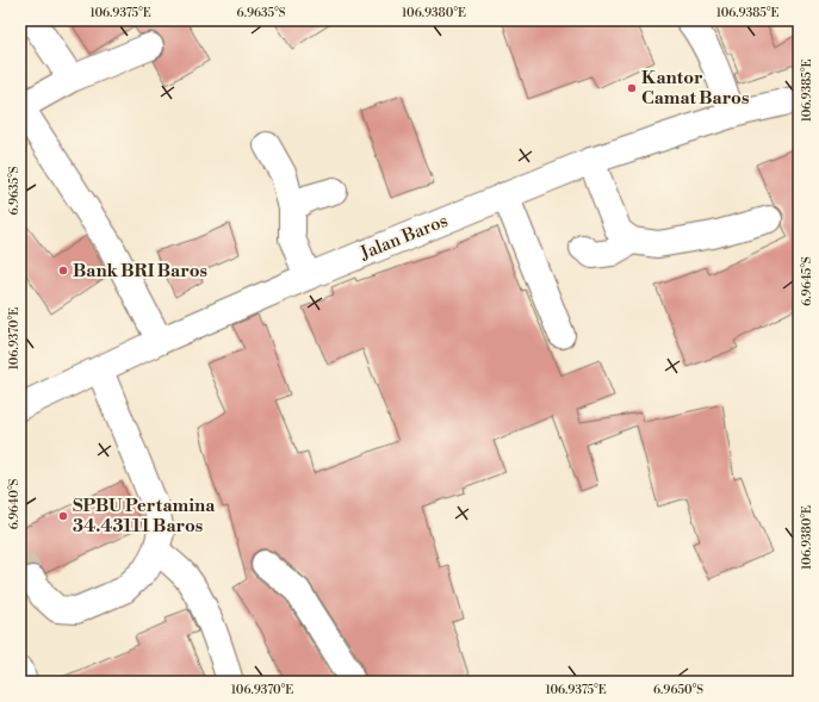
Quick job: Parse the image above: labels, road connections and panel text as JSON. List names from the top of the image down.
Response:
{
  "streets": {
    "main road": ["Jalan Baros"]
  },
  "places": ["Kantor Camat Baros", "Bank BRI Baros", "SPBU Pertamina 34.43111 Baros"],
  "coordinates": [
    "106.9375°E",
    "6.9635°S",
    "106.9380°E",
    "106.9385°E",
    "6.9645°S",
    "106.9370°E",
    "6.9640°S",
    "6.9650°S"
  ]
}
